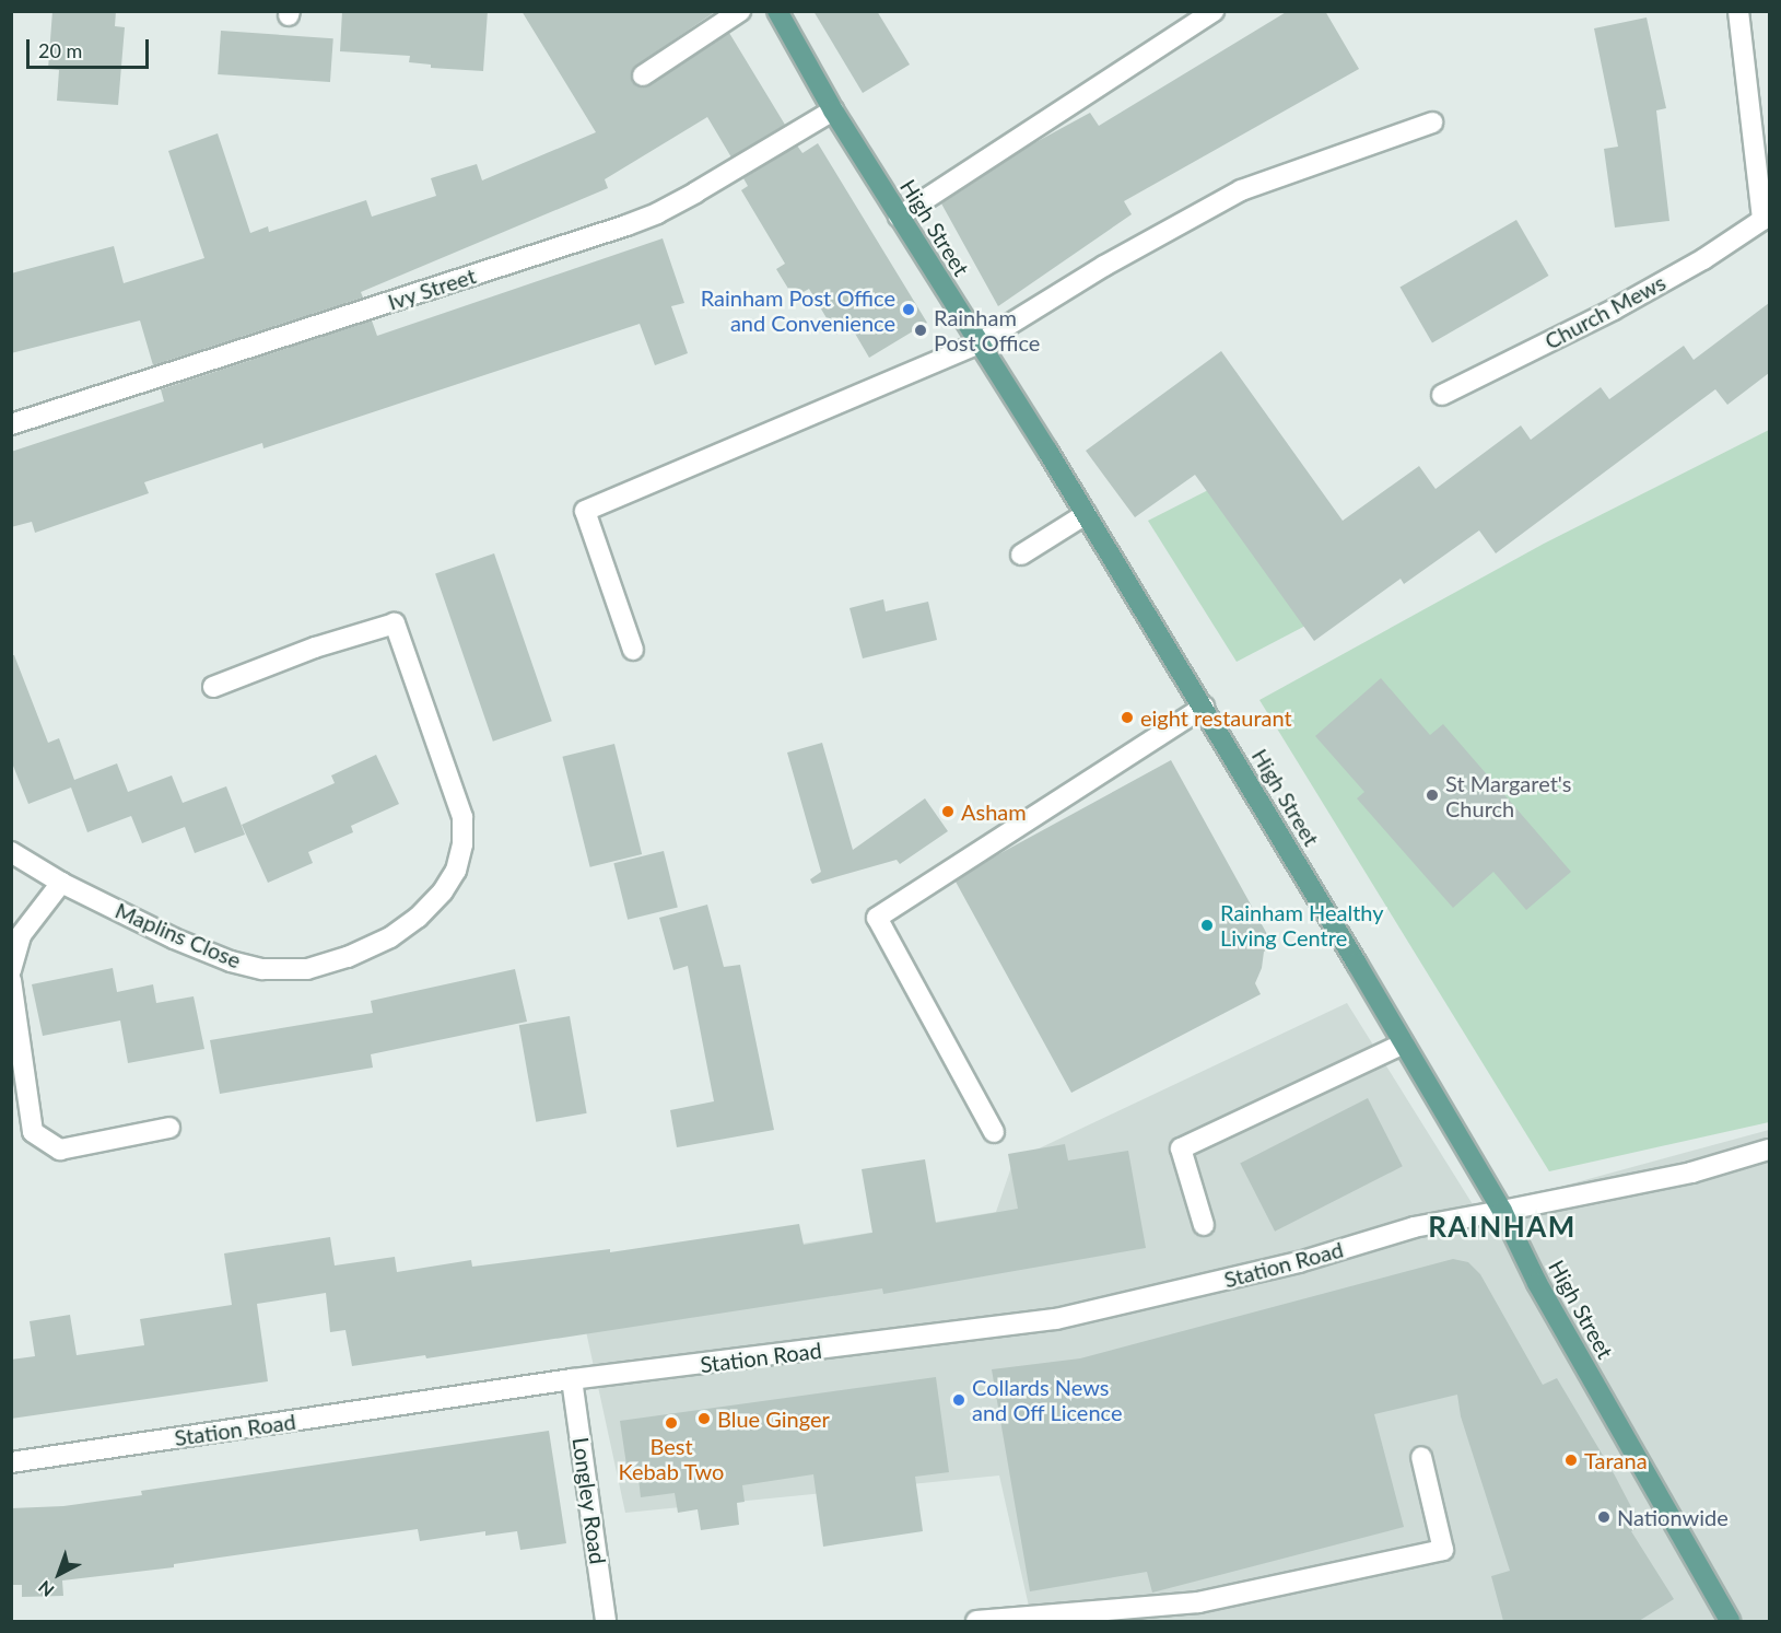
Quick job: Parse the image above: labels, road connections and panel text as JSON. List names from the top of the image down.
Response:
{
  "streets": {
    "main road": ["High Street"],
    "street": [
      "Ivy Street",
      "Church Mews",
      "Maplins Close",
      "Station Road",
      "Longley Road"
    ]
  },
  "crossings": [
    ["High Street", "Ivy Street"],
    ["High Street", "Station Road"],
    ["Station Road", "Longley Road"]
  ],
  "districts": ["RAINHAM"],
  "places": [
    "Rainham Post Office and Convenience",
    "Rainham Post Office",
    "eight restaurant",
    "St Margaret's Church",
    "Asham",
    "Rainham Healthy Living Centre",
    "Collards News and Off Licence",
    "Blue Ginger",
    "Best Kebab Two",
    "Tarana",
    "Nationwide"
  ],
  "scale_bar": "20 m",
  "north": "bottom left"
}
